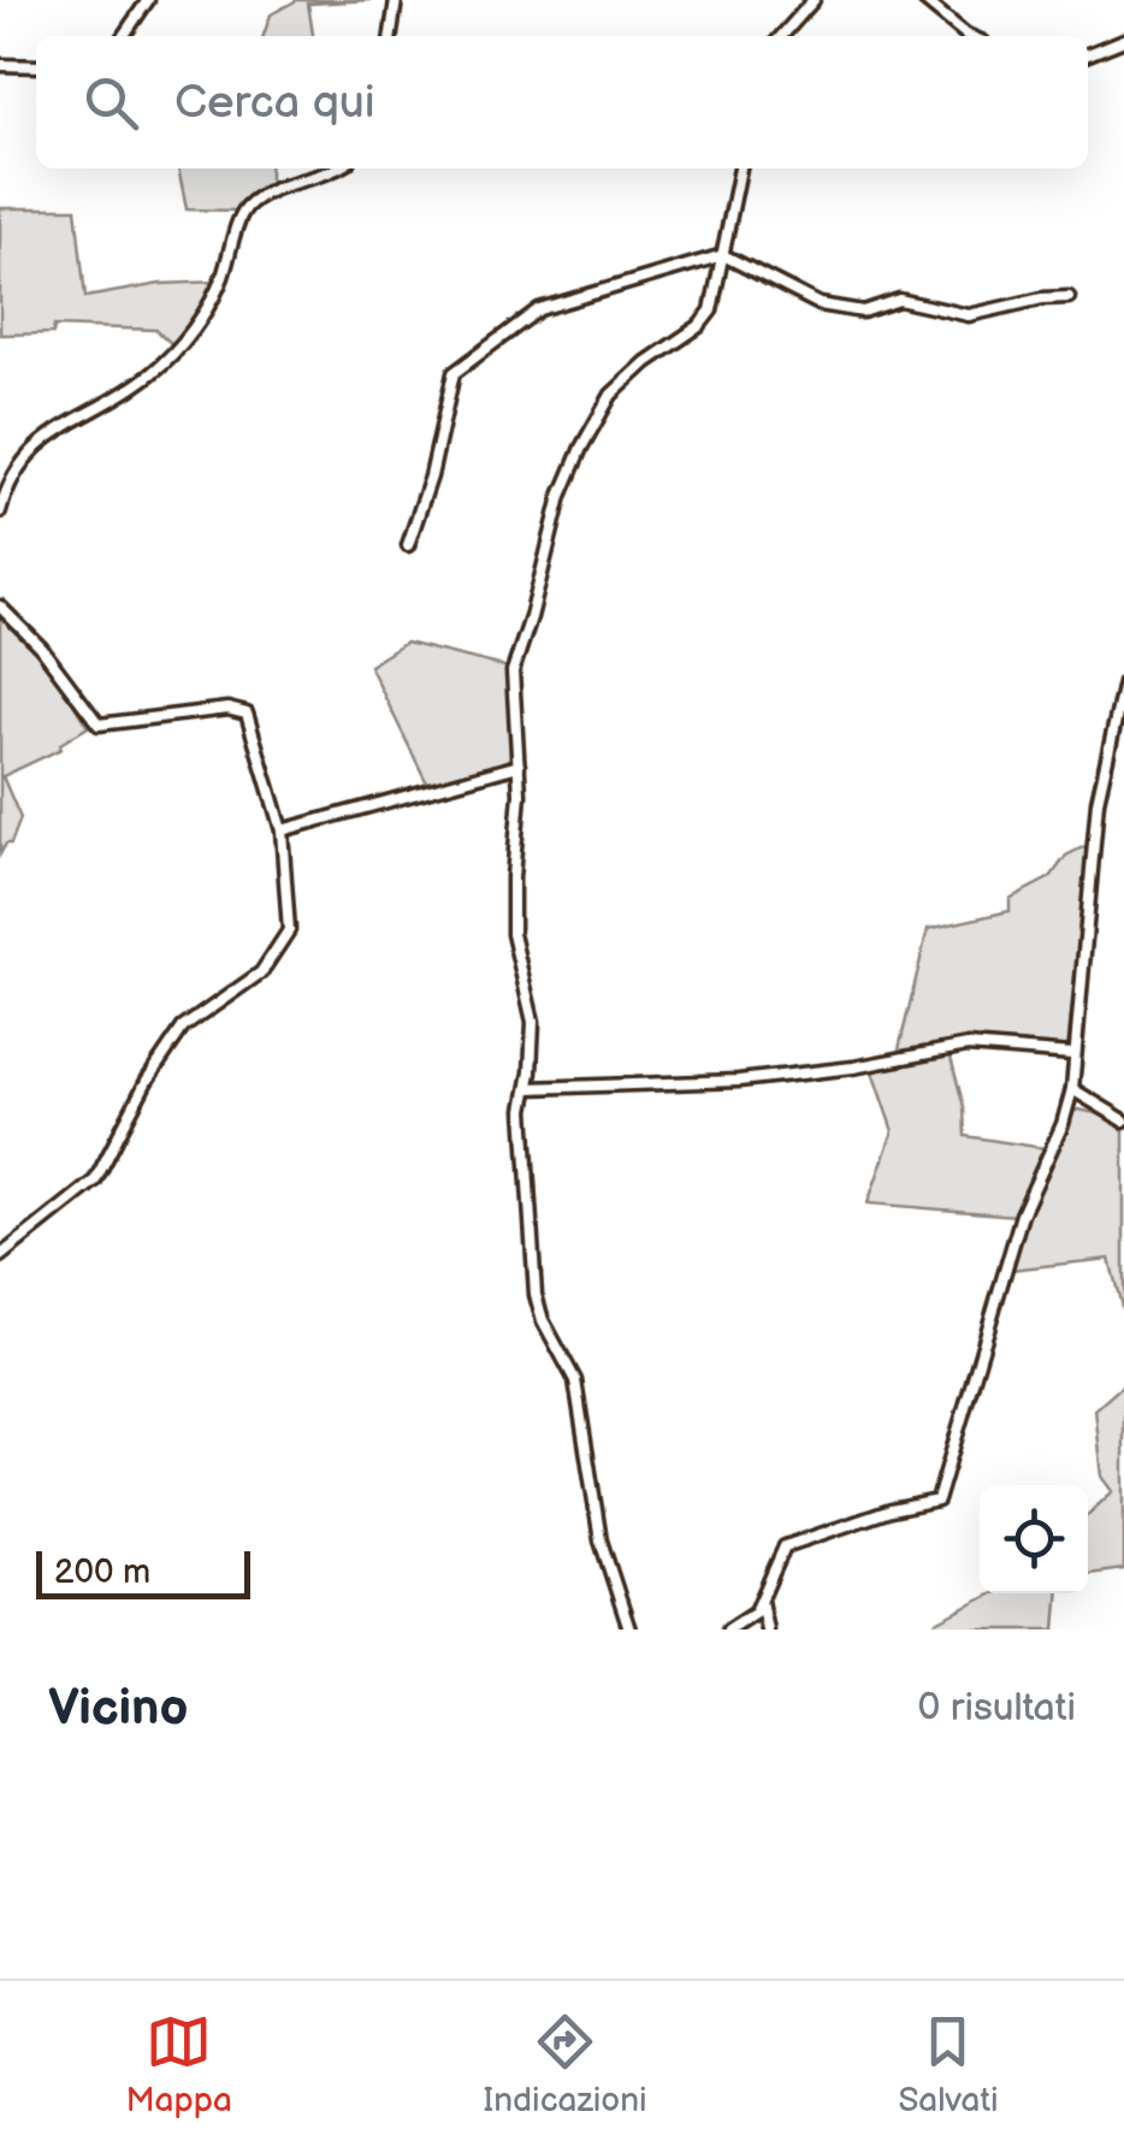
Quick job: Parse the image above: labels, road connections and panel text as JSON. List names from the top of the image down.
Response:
{
  "scale_bar": "200 m",
  "page": {
    "search": "Cerca qui",
    "scale": "200 m",
    "heading": ["Vicino", "0 risultati"],
    "nav": ["Mappa", "Indicazioni", "Salvati"]
  }
}
